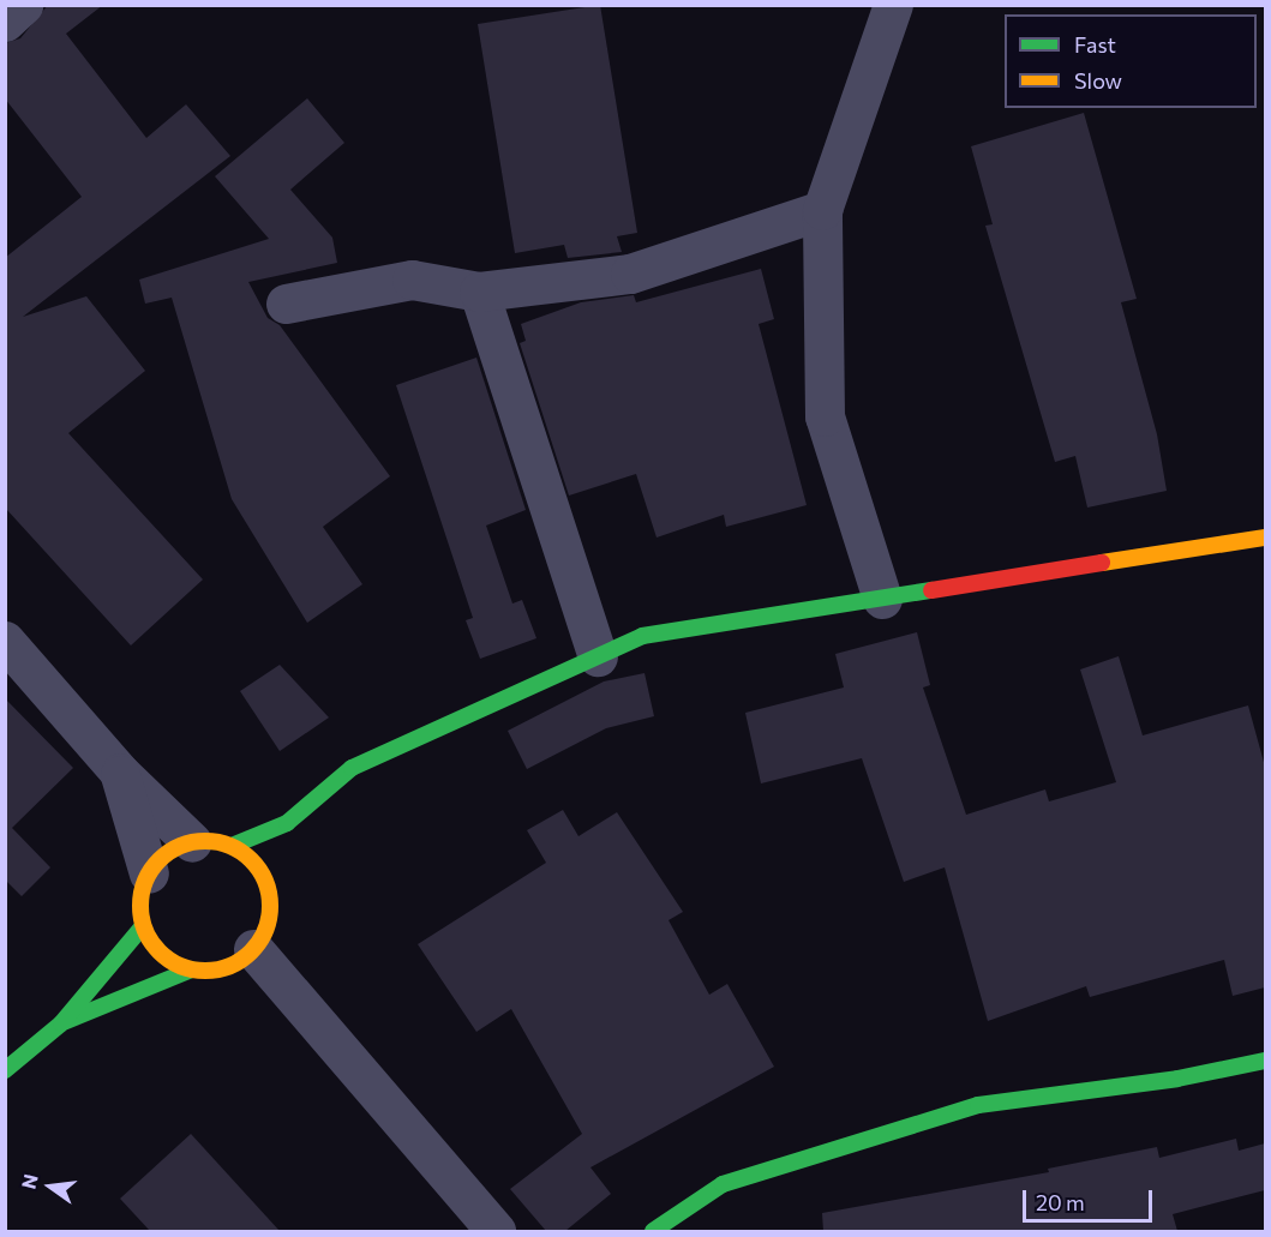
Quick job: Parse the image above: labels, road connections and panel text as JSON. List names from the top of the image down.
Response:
{
  "legend": ["Fast", "Slow"],
  "scale_bar": "20 m",
  "north": "left"
}
